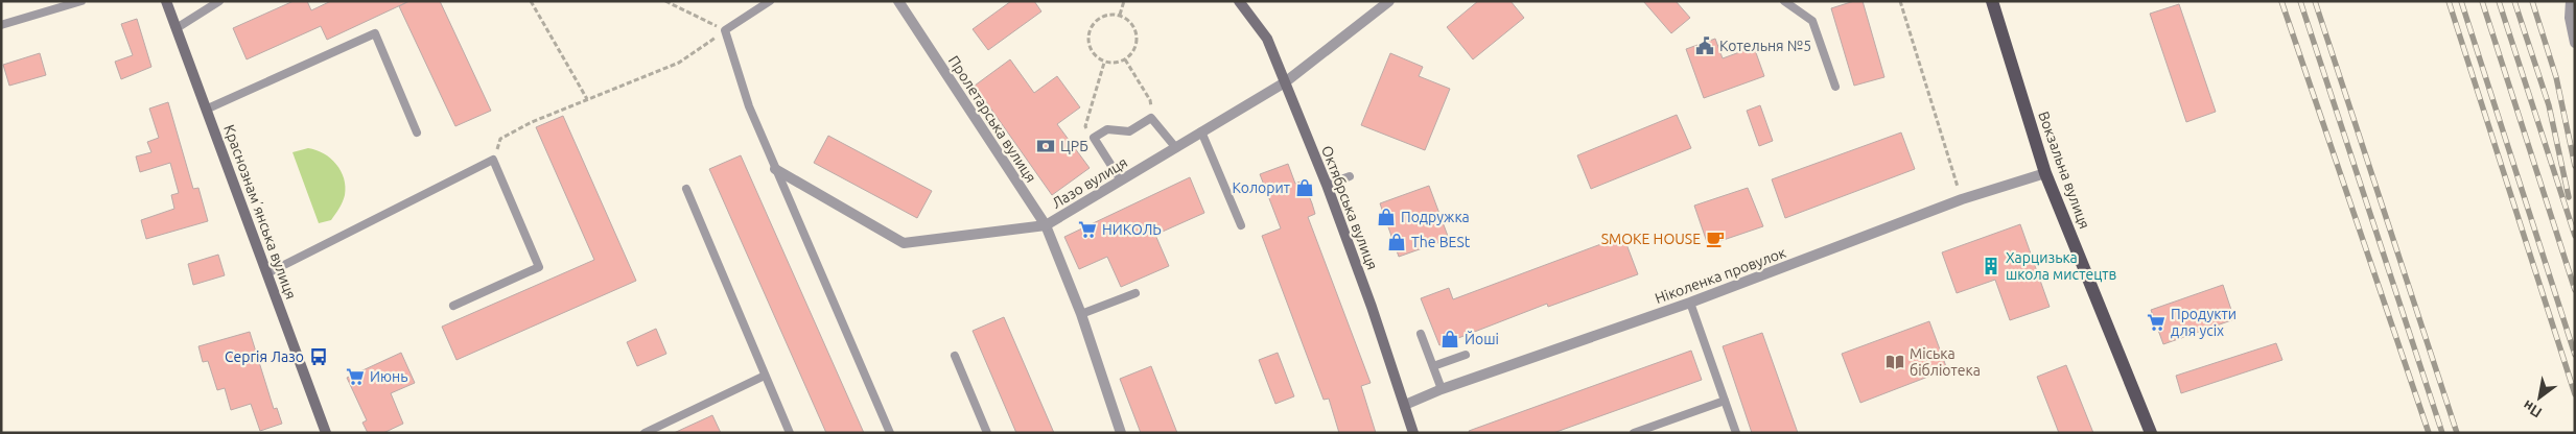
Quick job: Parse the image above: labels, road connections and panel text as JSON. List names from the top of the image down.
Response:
{
  "streets": {
    "main road": ["Вокзальна вулиця", "Октябрська вулиця", "Краснознамʼянська вулиця"],
    "street": ["Пролетарська вулиця", "Лазо вулиця", "Ніколенка провулок"]
  },
  "crossings": [
    ["Пролетарська вулиця", "Лазо вулиця"],
    ["Вокзальна вулиця", "Ніколенка провулок"],
    ["Лазо вулиця", "Октябрська вулиця"],
    ["Октябрська вулиця", "Ніколенка провулок"]
  ],
  "places": {
    "public building": ["Котельня №5"],
    "bank": ["ЦРБ"],
    "shop": [
      "Колорит",
      "Подружка",
      "The BESt",
      "Йоші"
    ],
    "supermarket": ["НИКОЛЬ", "Продукти для усіх", "Июнь"],
    "cafe": ["SMOKE HOUSE"],
    "building": ["Харцизька школа мистецтв"],
    "bus stop": ["Сергія Лазо"],
    "library": ["Міська бібліотека"]
  },
  "north": "bottom left"
}
